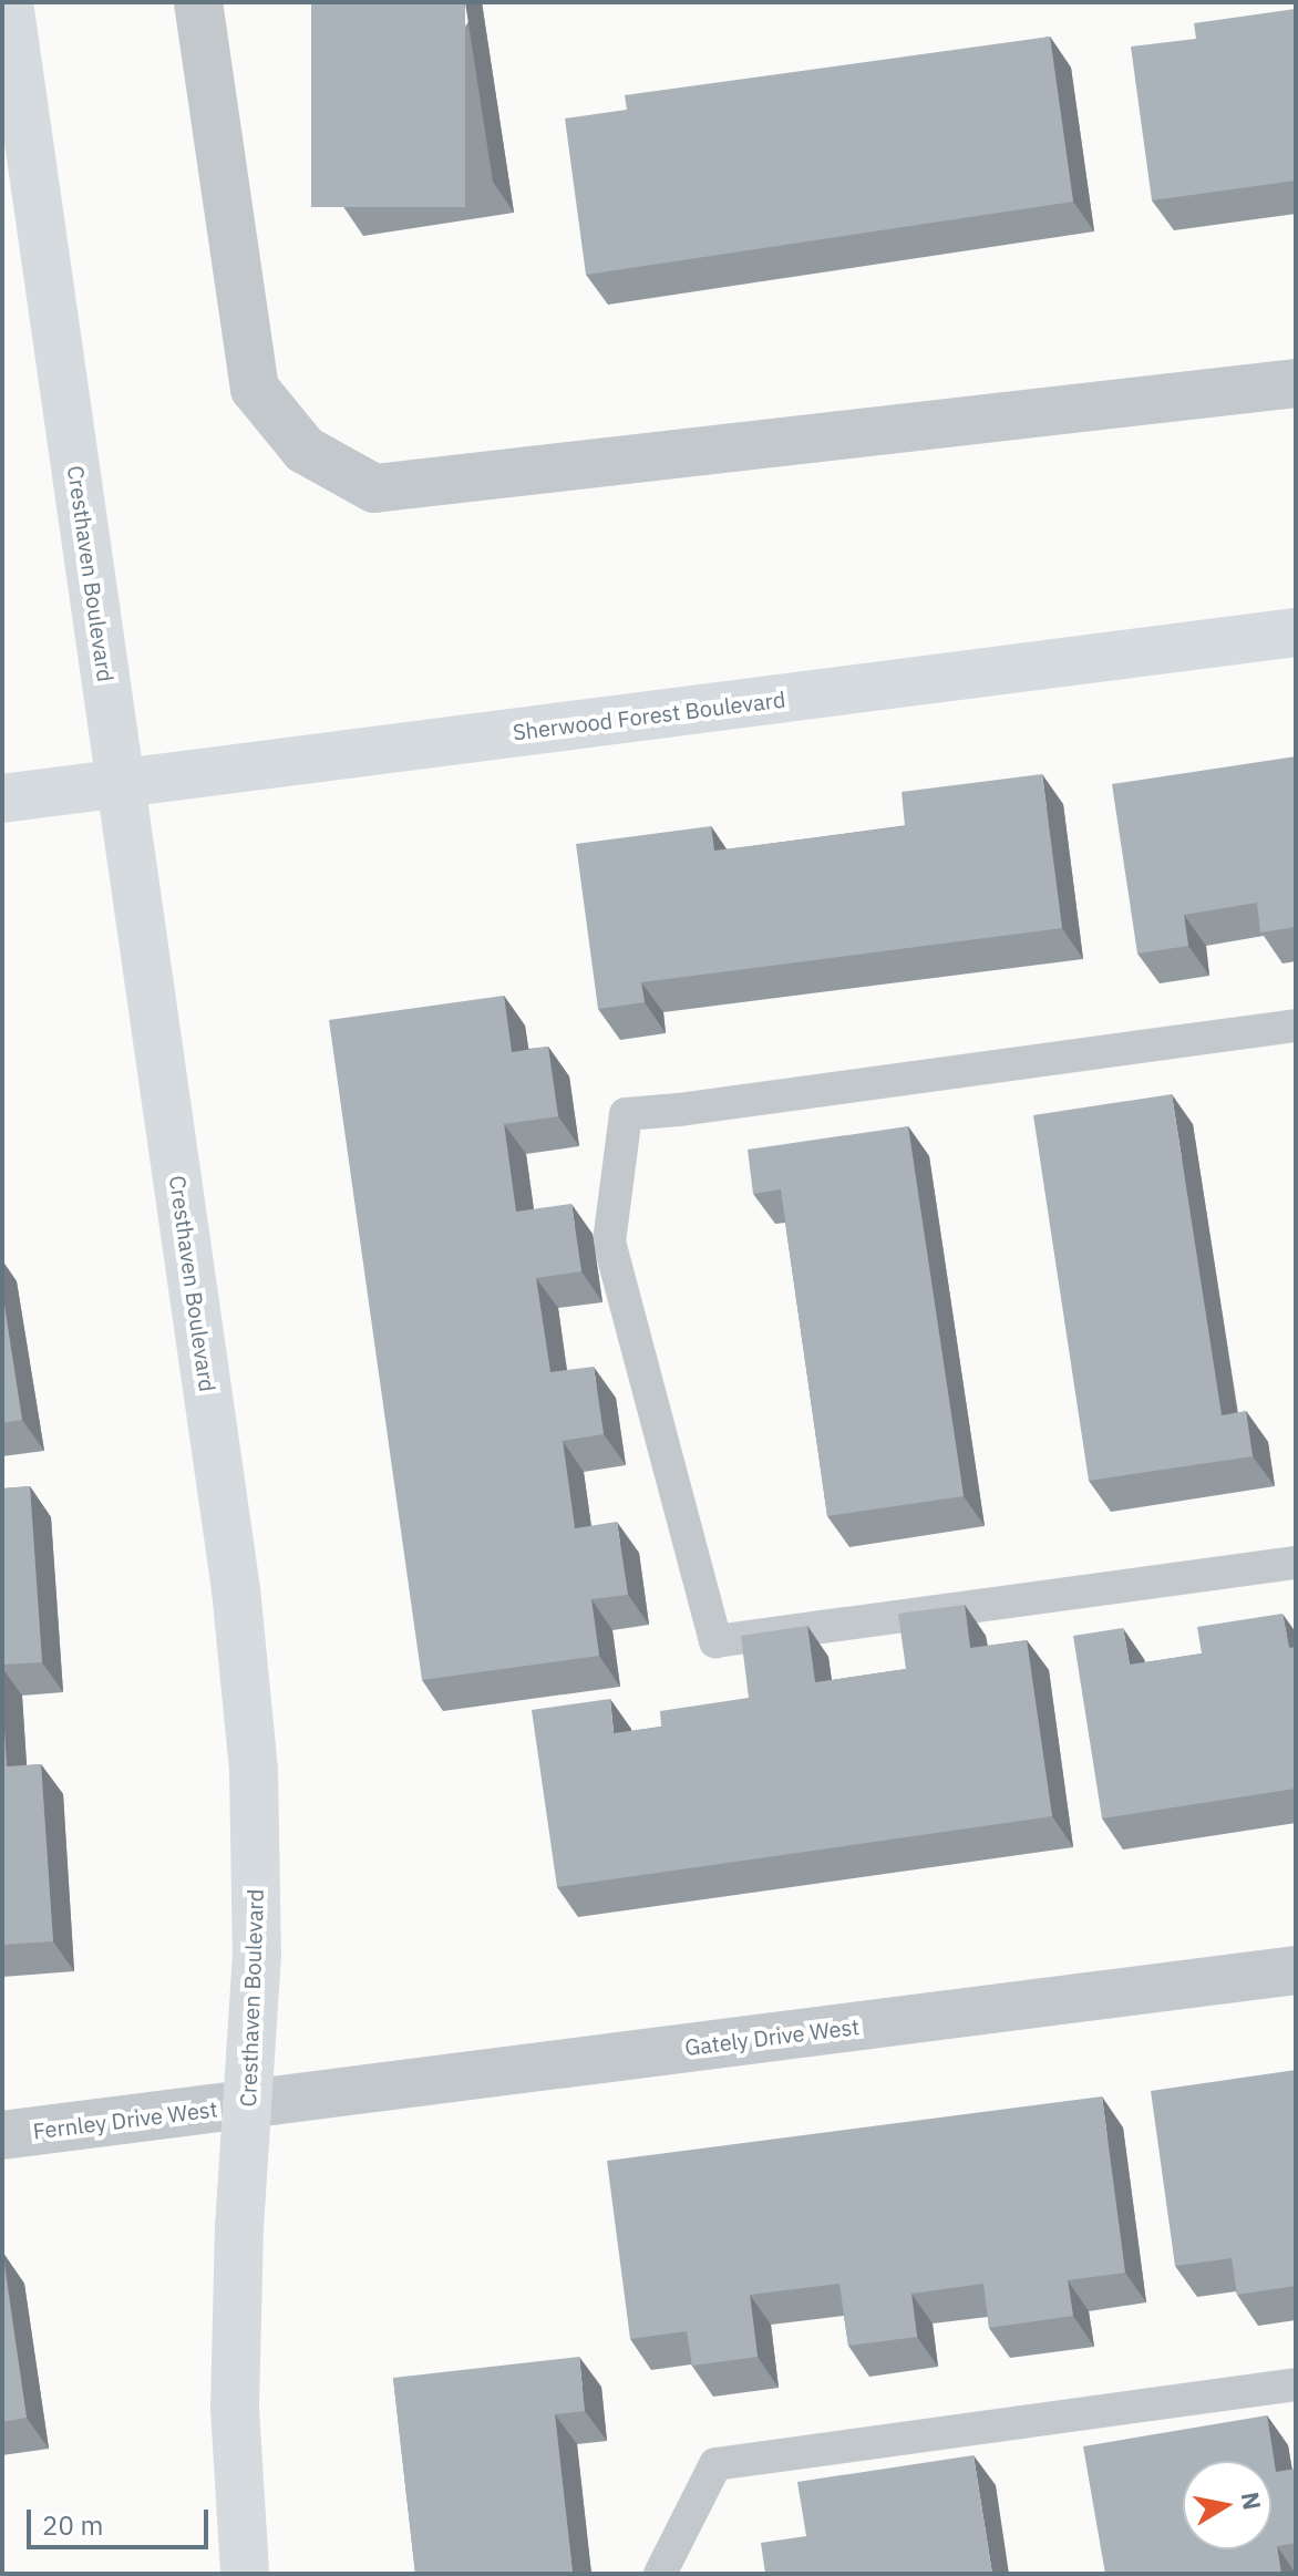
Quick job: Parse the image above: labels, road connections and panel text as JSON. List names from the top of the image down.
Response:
{
  "streets": {
    "street": [
      "Cresthaven Boulevard",
      "Sherwood Forest Boulevard",
      "Gately Drive West",
      "Fernley Drive West"
    ]
  },
  "crossings": [
    ["Cresthaven Boulevard", "Sherwood Forest Boulevard"],
    ["Cresthaven Boulevard", "Gately Drive West"],
    ["Cresthaven Boulevard", "Fernley Drive West"],
    ["Gately Drive West", "Fernley Drive West"]
  ],
  "scale_bar": "20 m",
  "north": "right"
}
